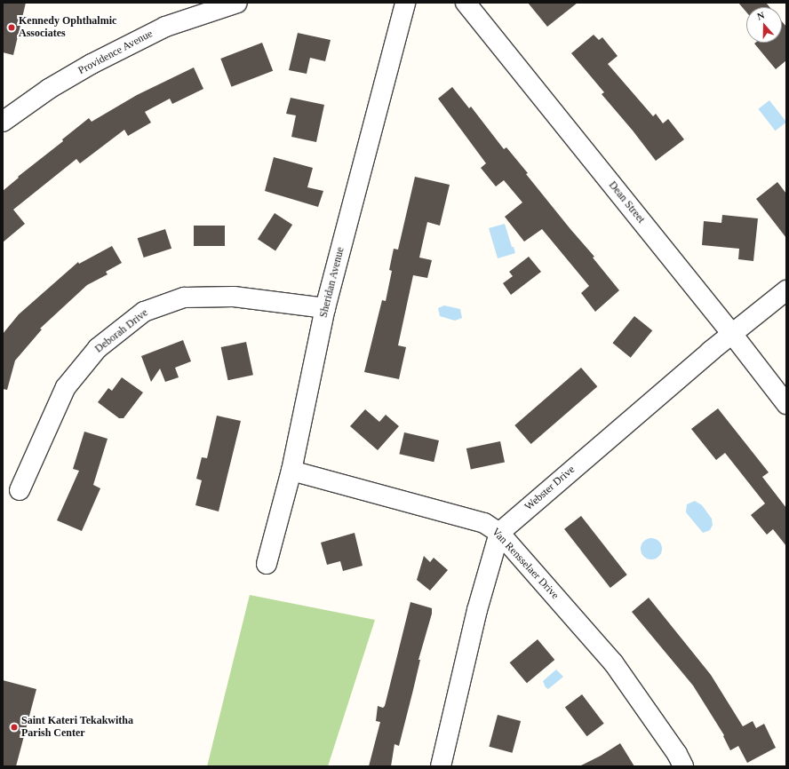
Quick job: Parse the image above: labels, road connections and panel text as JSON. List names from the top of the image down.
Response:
{
  "streets": {
    "street": [
      "Providence Avenue",
      "Dean Street",
      "Sheridan Avenue",
      "Deborah Drive",
      "Webster Drive",
      "Van Rensselaer Drive"
    ]
  },
  "crossings": [
    ["Dean Street", "Webster Drive"],
    ["Sheridan Avenue", "Deborah Drive"],
    ["Sheridan Avenue", "Van Rensselaer Drive"],
    ["Webster Drive", "Van Rensselaer Drive"]
  ],
  "places": ["Kennedy Ophthalmic Associates", "Saint Kateri Tekakwitha Parish Center"],
  "north": "top"
}
